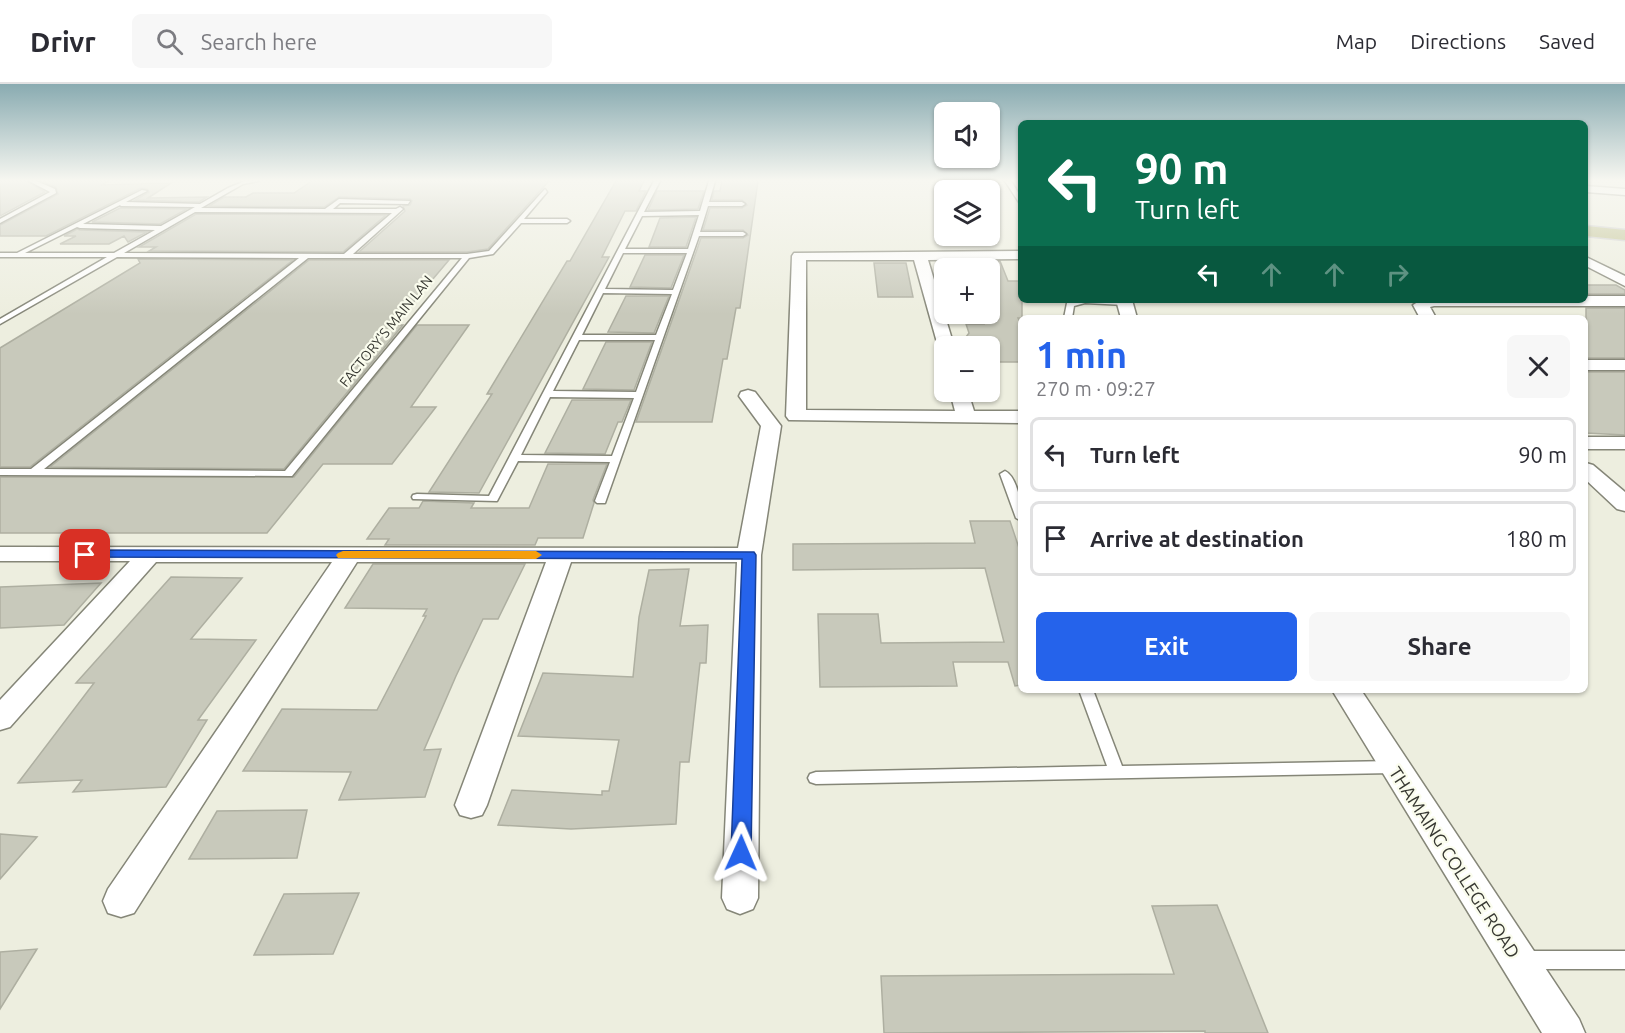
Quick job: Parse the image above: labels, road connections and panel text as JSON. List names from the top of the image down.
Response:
{
  "streets": {
    "street": ["THAMAING COLLEGE ROAD"],
    "lane": ["FACTORY'S MAIN LAN"]
  },
  "page": {
    "header": "Drivr",
    "search": "Search here",
    "nav": ["Map", "Directions", "Saved"],
    "map_buttons": ["+", "−"],
    "turn": ["90 m", "Turn left"],
    "heading": ["1 min", "270 m · 09:27"],
    "list": [
      {
        "name": "Turn left",
        "value": "90 m"
      },
      {
        "name": "Arrive at destination",
        "value": "180 m"
      }
    ],
    "buttons": ["Exit", "Share"]
  }
}
